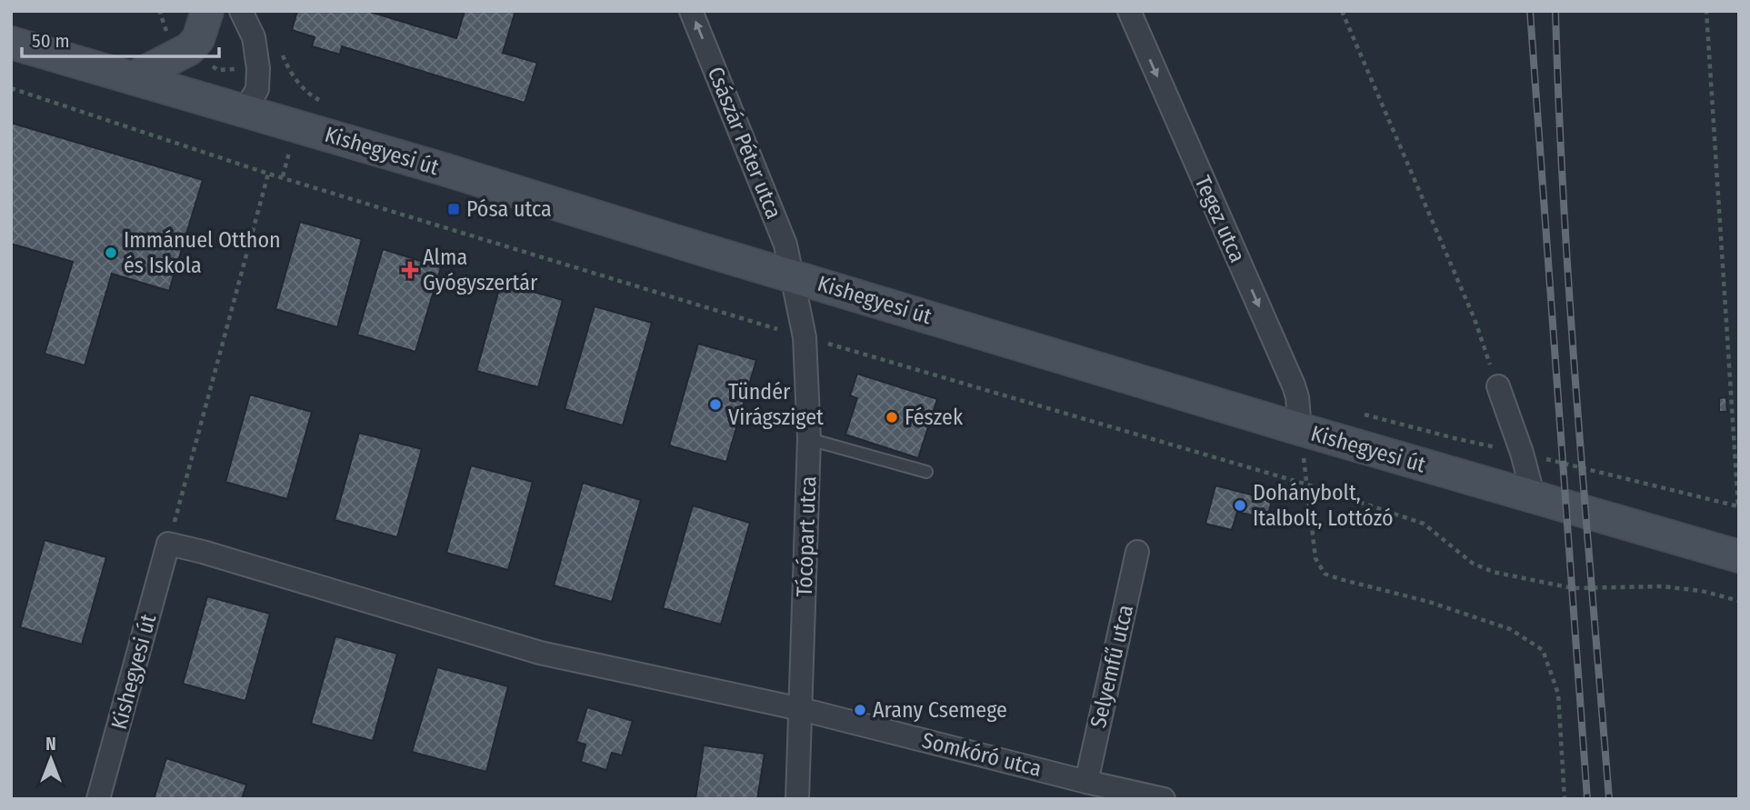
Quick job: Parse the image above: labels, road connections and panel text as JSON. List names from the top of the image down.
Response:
{
  "streets": {
    "street": [
      "Császár Péter utca",
      "Kishegyesi út",
      "Tegez utca",
      "Tócópart utca",
      "Selyemfű utca",
      "Somkóró utca"
    ]
  },
  "crossings": [
    ["Császár Péter utca", "Kishegyesi út"],
    ["Császár Péter utca", "Tócópart utca"],
    ["Kishegyesi út", "Tegez utca"],
    ["Kishegyesi út", "Tócópart utca"],
    ["Tócópart utca", "Somkóró utca"],
    ["Selyemfű utca", "Somkóró utca"]
  ],
  "one_way": ["Császár Péter utca", "Tegez utca"],
  "places": {
    "transit": ["Pósa utca"],
    "other": [
      "Immánuel Otthon és Iskola",
      "Tündér Virágsziget",
      "Fészek",
      "Dohánybolt, Italbolt, Lottózó",
      "Arany Csemege"
    ],
    "health": ["Alma Gyógyszertár"]
  },
  "scale_bar": "50 m",
  "north": "top"
}
